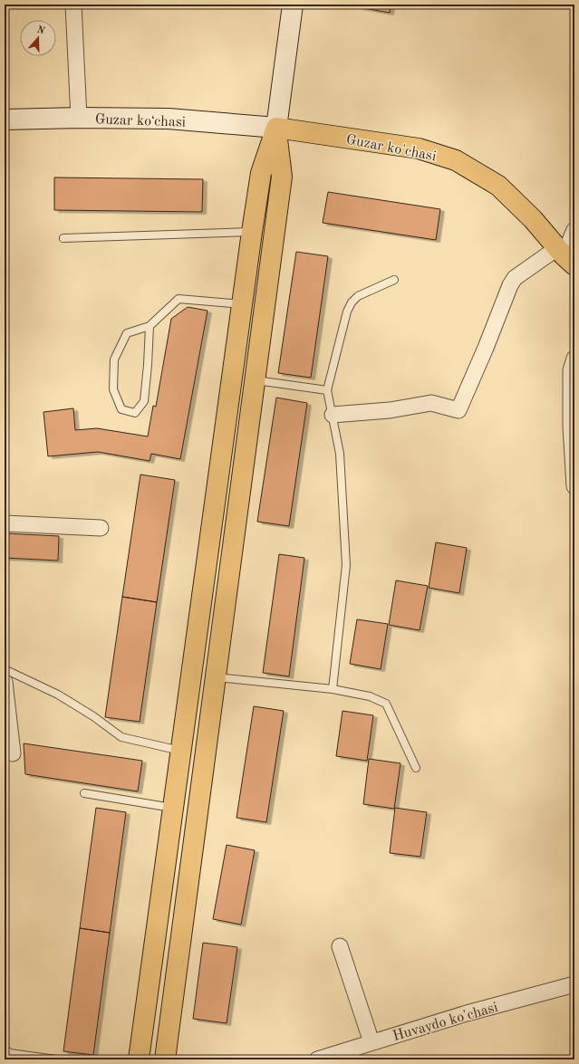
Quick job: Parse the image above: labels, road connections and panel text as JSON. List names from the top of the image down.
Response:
{
  "streets": {
    "main road": ["Guzar koʻchasi", "Guzar ko'chasi"],
    "street": ["Huvaydo ko'chasi"]
  },
  "crossings": [
    ["Guzar koʻchasi", "Guzar ko'chasi"]
  ],
  "north": "top"
}
